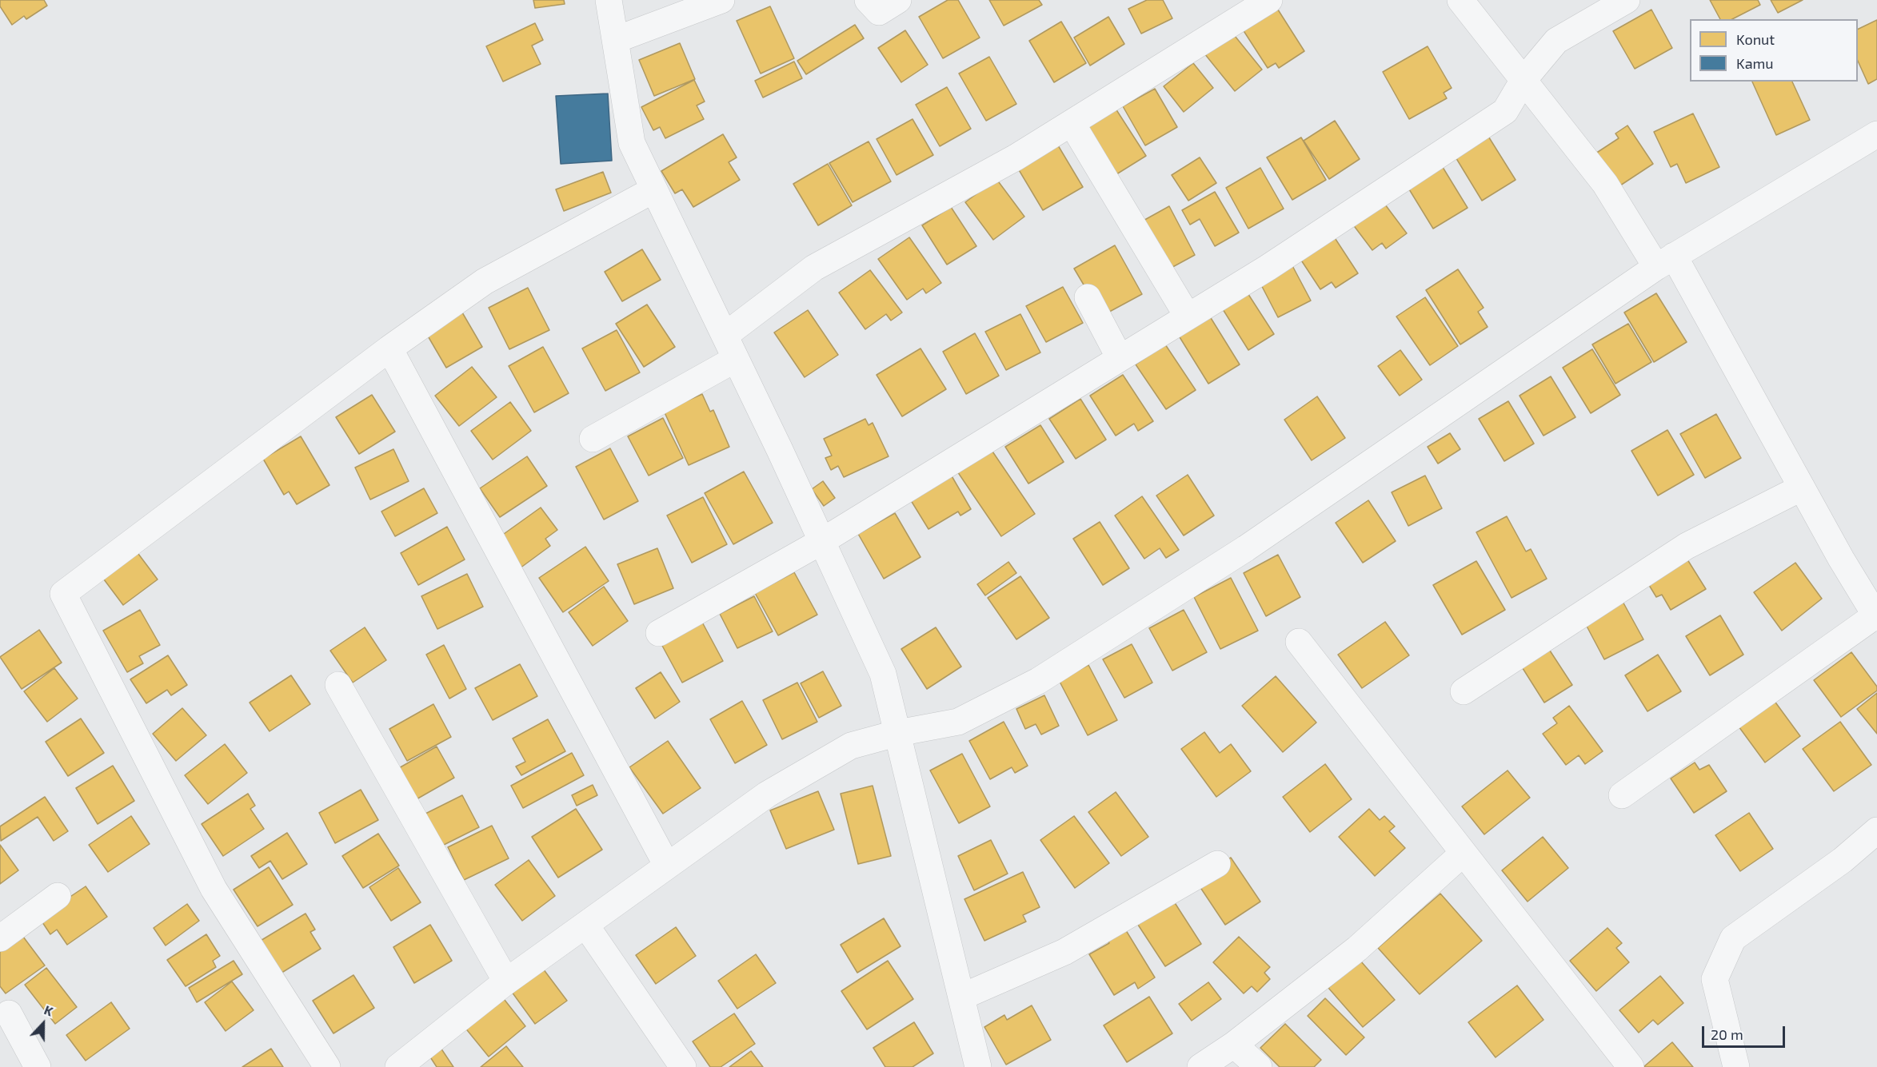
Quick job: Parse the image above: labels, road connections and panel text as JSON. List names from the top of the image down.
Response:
{
  "legend": ["Konut", "Kamu"],
  "scale_bar": "20 m",
  "north": "top"
}
